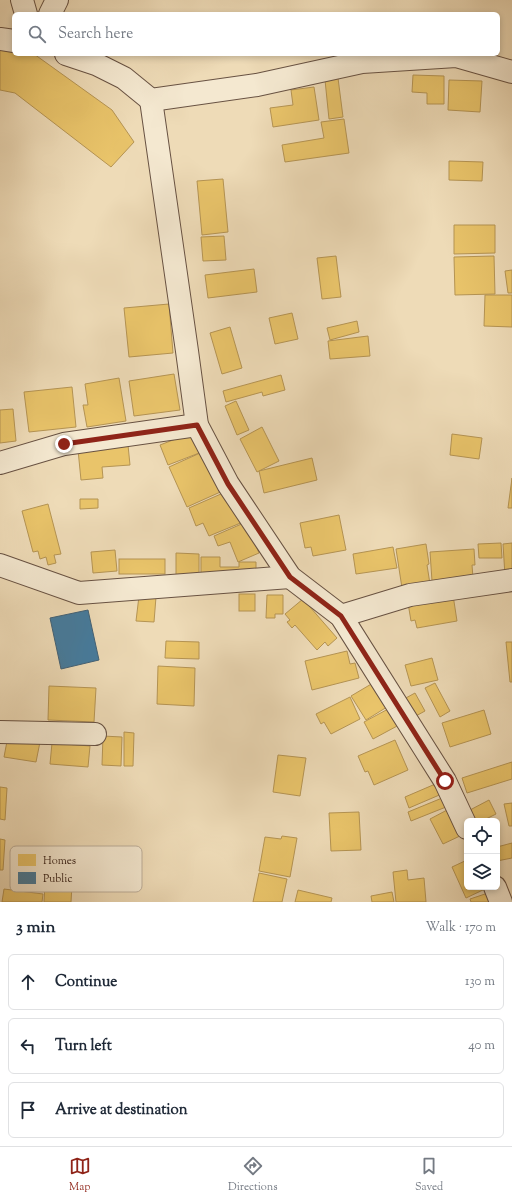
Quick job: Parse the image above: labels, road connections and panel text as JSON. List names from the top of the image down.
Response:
{
  "legend": ["Homes", "Public"],
  "page": {
    "search": "Search here",
    "heading": ["3 min", "Walk · 170 m"],
    "list": [
      ["Continue", "130 m"],
      ["Turn left", "40 m"],
      "Arrive at destination"
    ],
    "nav": ["Map", "Directions", "Saved"]
  }
}
